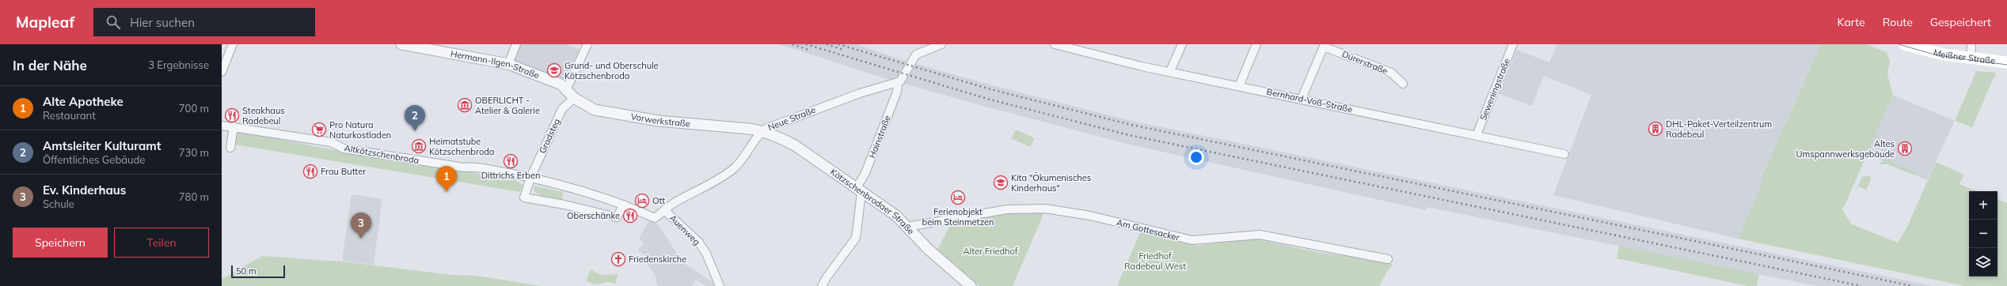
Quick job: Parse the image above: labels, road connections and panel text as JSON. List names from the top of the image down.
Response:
{
  "streets": {
    "main road": ["Meißner Straße"],
    "street": [
      "Dürerstraße",
      "Hermann-Ilgen-Straße",
      "Seweningstraße",
      "Bernhard-Voß-Straße",
      "Neue Straße",
      "Vorwerkstraße",
      "Gradsteg",
      "Hainstraße",
      "Altkötzschenbroda",
      "Kötzschenbrodaer Straße",
      "Auenweg",
      "Am Gottesacker"
    ]
  },
  "crossings": [
    ["Dürerstraße", "Bernhard-Voß-Straße"],
    ["Hermann-Ilgen-Straße", "Vorwerkstraße"],
    ["Seweningstraße", "Bernhard-Voß-Straße"],
    ["Neue Straße", "Vorwerkstraße"],
    ["Neue Straße", "Hainstraße"],
    ["Neue Straße", "Altkötzschenbroda"],
    ["Neue Straße", "Kötzschenbrodaer Straße"],
    ["Neue Straße", "Auenweg"],
    ["Vorwerkstraße", "Gradsteg"],
    ["Vorwerkstraße", "Kötzschenbrodaer Straße"],
    ["Gradsteg", "Altkötzschenbroda"],
    ["Hainstraße", "Kötzschenbrodaer Straße"],
    ["Kötzschenbrodaer Straße", "Am Gottesacker"]
  ],
  "parks": ["Alter Friedhof", "Friedhof Radebeul West"],
  "places": {
    "school or university": ["Grund- und Oberschule Kötzschenbroda", "Kita \"Ökumenisches Kinderhaus\""],
    "museum": ["OBERLICHT - Atelier & Galerie", "Heimatstube Kötzschenbroda"],
    "restaurant": [
      "Steakhaus Radebeul",
      "Dittrichs Erben",
      "Frau Butter",
      "Oberschänke"
    ],
    "building": ["DHL-Paket-Verteilzentrum Radebeul", "Altes Umspannwerksgebäude"],
    "supermarket": ["Pro Natura Naturkostladen"],
    "hotel": ["Ferienobjekt beim Steinmetzen", "Ott"],
    "church": ["Friedenskirche"]
  },
  "scale_bar": "50 m",
  "page": {
    "header": "Mapleaf",
    "search": "Hier suchen",
    "nav": ["Karte", "Route", "Gespeichert"],
    "heading": ["In der Nähe", "3 Ergebnisse"],
    "list": [
      {
        "mark": "1",
        "name": "Alte Apotheke",
        "note": "Restaurant",
        "value": "700 m"
      },
      {
        "mark": "2",
        "name": "Amtsleiter Kulturamt",
        "note": "Öffentliches Gebäude",
        "value": "730 m"
      },
      {
        "mark": "3",
        "name": "Ev. Kinderhaus",
        "note": "Schule",
        "value": "780 m"
      }
    ],
    "pins": ["2", "1", "3"],
    "map_buttons": ["+", "−"],
    "buttons": ["Speichern", "Teilen"],
    "scale": "50 m"
  }
}
